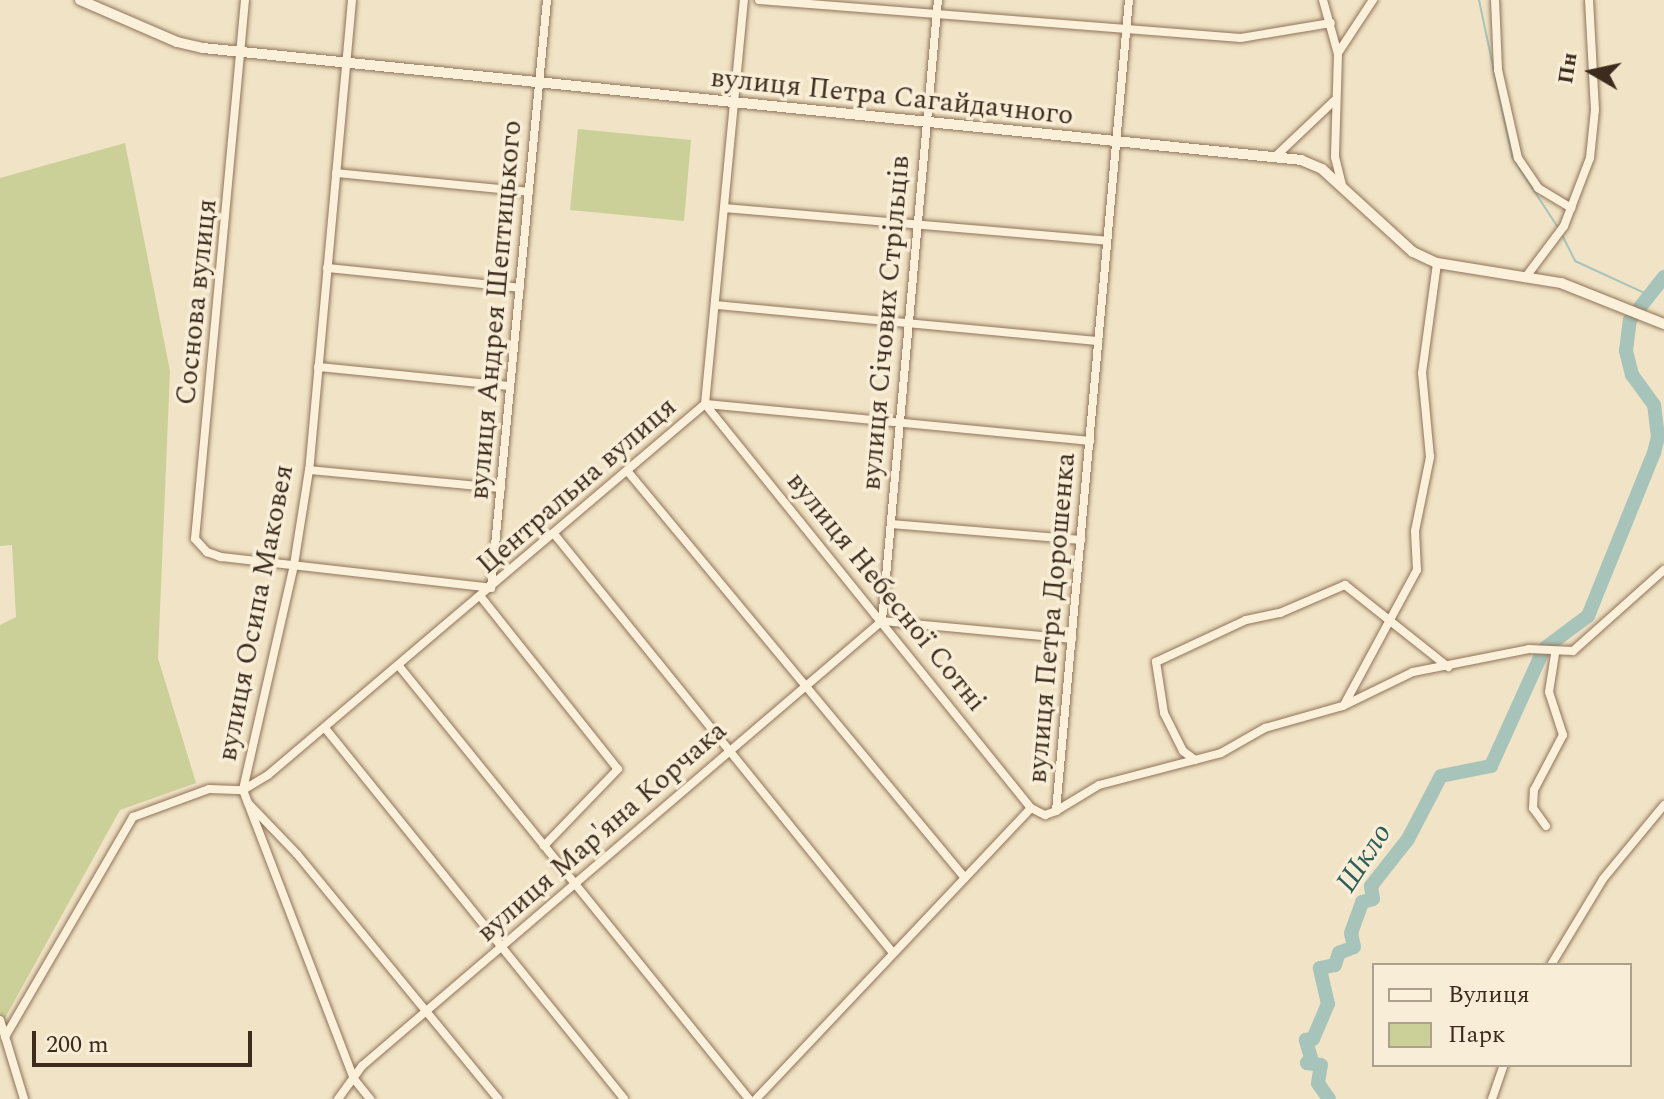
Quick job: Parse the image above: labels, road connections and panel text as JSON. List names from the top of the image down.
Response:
{
  "streets": {
    "street": [
      "вулиця Петра Сагайдачного",
      "Соснова вулиця",
      "вулиця Андрея Шептицького",
      "вулиця Січових Стрільців",
      "Центральна вулиця",
      "вулиця Небесної Сотні",
      "вулиця Осипа Маковея",
      "вулиця Петра Дорошенка",
      "вулиця Мар'яна Корчака"
    ]
  },
  "crossings": [
    ["вулиця Петра Сагайдачного", "Соснова вулиця"],
    ["вулиця Петра Сагайдачного", "вулиця Андрея Шептицького"],
    ["вулиця Петра Сагайдачного", "вулиця Січових Стрільців"],
    ["вулиця Петра Сагайдачного", "Центральна вулиця"],
    ["вулиця Петра Сагайдачного", "вулиця Осипа Маковея"],
    ["вулиця Петра Сагайдачного", "вулиця Петра Дорошенка"],
    ["Соснова вулиця", "вулиця Осипа Маковея"],
    ["вулиця Андрея Шептицького", "Центральна вулиця"],
    ["вулиця Січових Стрільців", "вулиця Небесної Сотні"],
    ["вулиця Січових Стрільців", "вулиця Мар'яна Корчака"],
    ["Центральна вулиця", "вулиця Небесної Сотні"],
    ["Центральна вулиця", "вулиця Осипа Маковея"],
    ["вулиця Небесної Сотні", "вулиця Петра Дорошенка"],
    ["вулиця Небесної Сотні", "вулиця Мар'яна Корчака"],
    ["вулиця Осипа Маковея", "вулиця Мар'яна Корчака"]
  ],
  "water": ["Шкло"],
  "legend": ["Вулиця", "Парк"],
  "scale_bar": "200 m",
  "north": "left"
}
